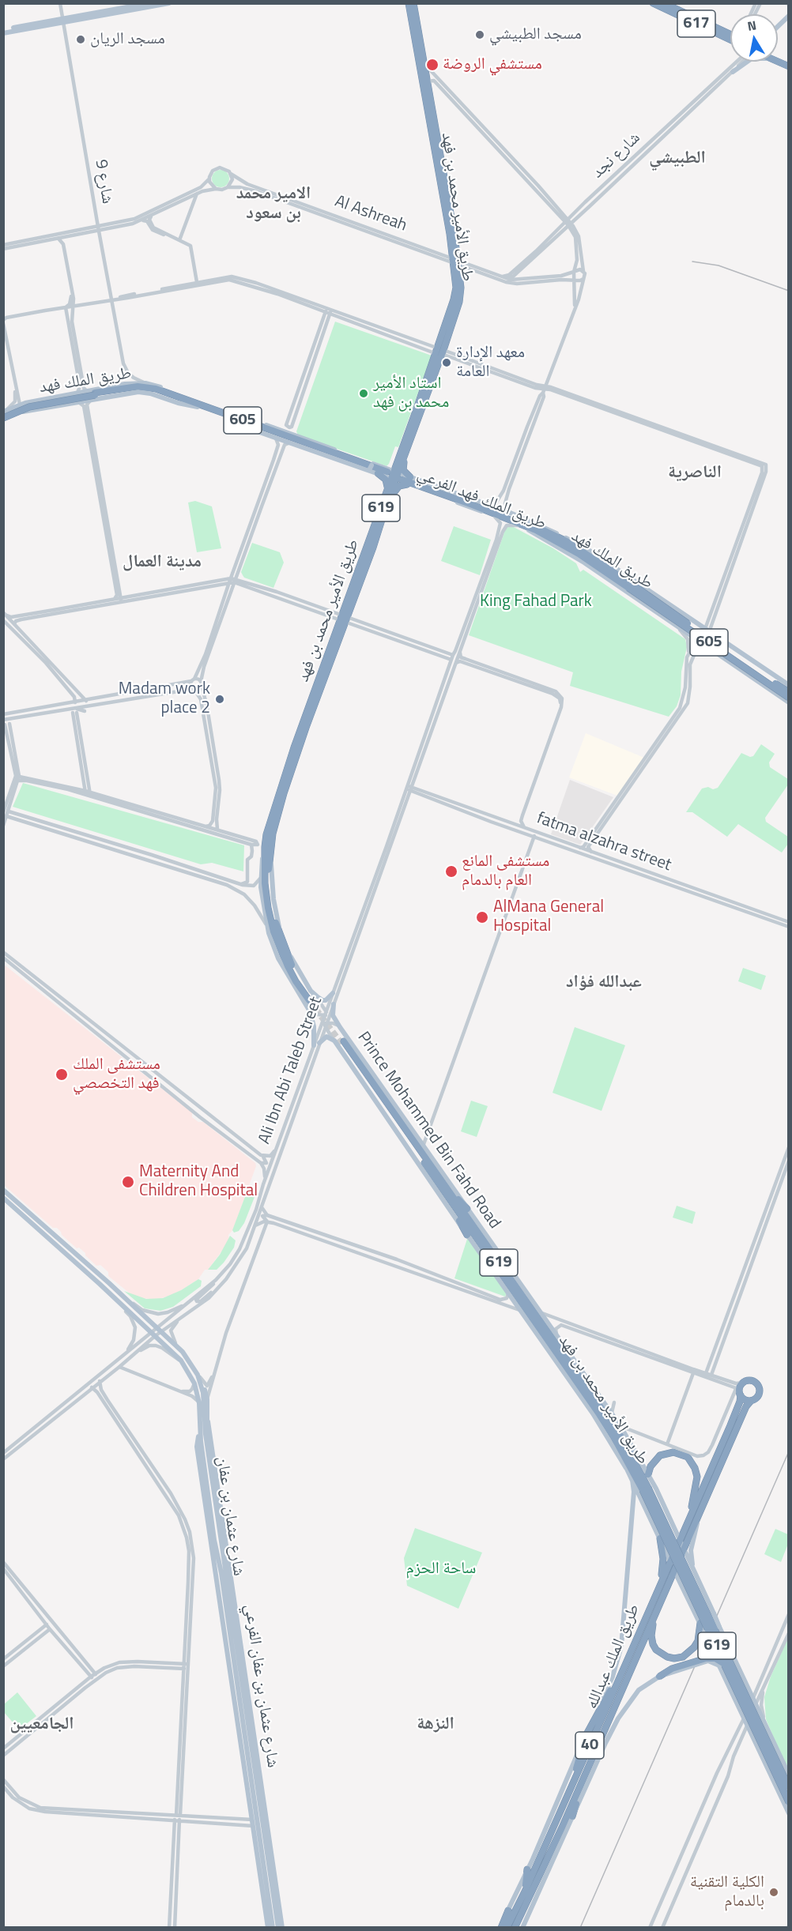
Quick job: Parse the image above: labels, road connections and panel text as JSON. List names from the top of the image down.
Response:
{
  "streets": {
    "highway": [
      "617",
      "طريق الأمير محمد بن فهد",
      "طريق الملك فهد",
      "605",
      "619",
      "طريق الملك عبدالله",
      "40"
    ],
    "main road": [
      "طريق الملك فهد الفرعي",
      "Prince Mohammed Bin Fahd Road",
      "شارع عثمان بن عفان",
      "شارع عثمان بن عفان الفرعي"
    ],
    "street": [
      "شارع نجد",
      "شارع 9",
      "Al Ashreah",
      "fatma alzahra street",
      "Ali Ibn Abi Taleb Street"
    ]
  },
  "crossings": [
    ["شارع نجد", "Al Ashreah"],
    ["طريق الأمير محمد بن فهد", "Al Ashreah"],
    ["طريق الأمير محمد بن فهد", "طريق الملك فهد"],
    ["طريق الأمير محمد بن فهد", "طريق الملك فهد الفرعي"],
    ["طريق الأمير محمد بن فهد", "Prince Mohammed Bin Fahd Road"],
    ["طريق الملك فهد", "طريق الملك فهد الفرعي"],
    ["fatma alzahra street", "Ali Ibn Abi Taleb Street"],
    ["Ali Ibn Abi Taleb Street", "Prince Mohammed Bin Fahd Road"],
    ["Ali Ibn Abi Taleb Street", "شارع عثمان بن عفان"],
    ["Prince Mohammed Bin Fahd Road", "طريق الملك عبدالله"],
    ["شارع عثمان بن عفان", "شارع عثمان بن عفان الفرعي"]
  ],
  "districts": [
    "الطبيشي",
    "الامير محمد بن سعود",
    "الناصرية",
    "مدينة العمال",
    "عبدالله فؤاد",
    "الجامعيين",
    "النزهة"
  ],
  "parks": ["King Fahad Park", "ساحة الحزم"],
  "places": [
    "مسجد الطبيشي",
    "مسجد الريان",
    "مستشفي الروضة",
    "معهد الإدارة العامة",
    "استاد الأمير محمد بن فهد",
    "Madam work place 2",
    "مستشفى المانع العام بالدمام",
    "AlMana General Hospital",
    "مستشفى الملك فهد التخصصي",
    "Maternity And Children Hospital",
    "الكلية التقنية بالدمام"
  ],
  "north": "top"
}
